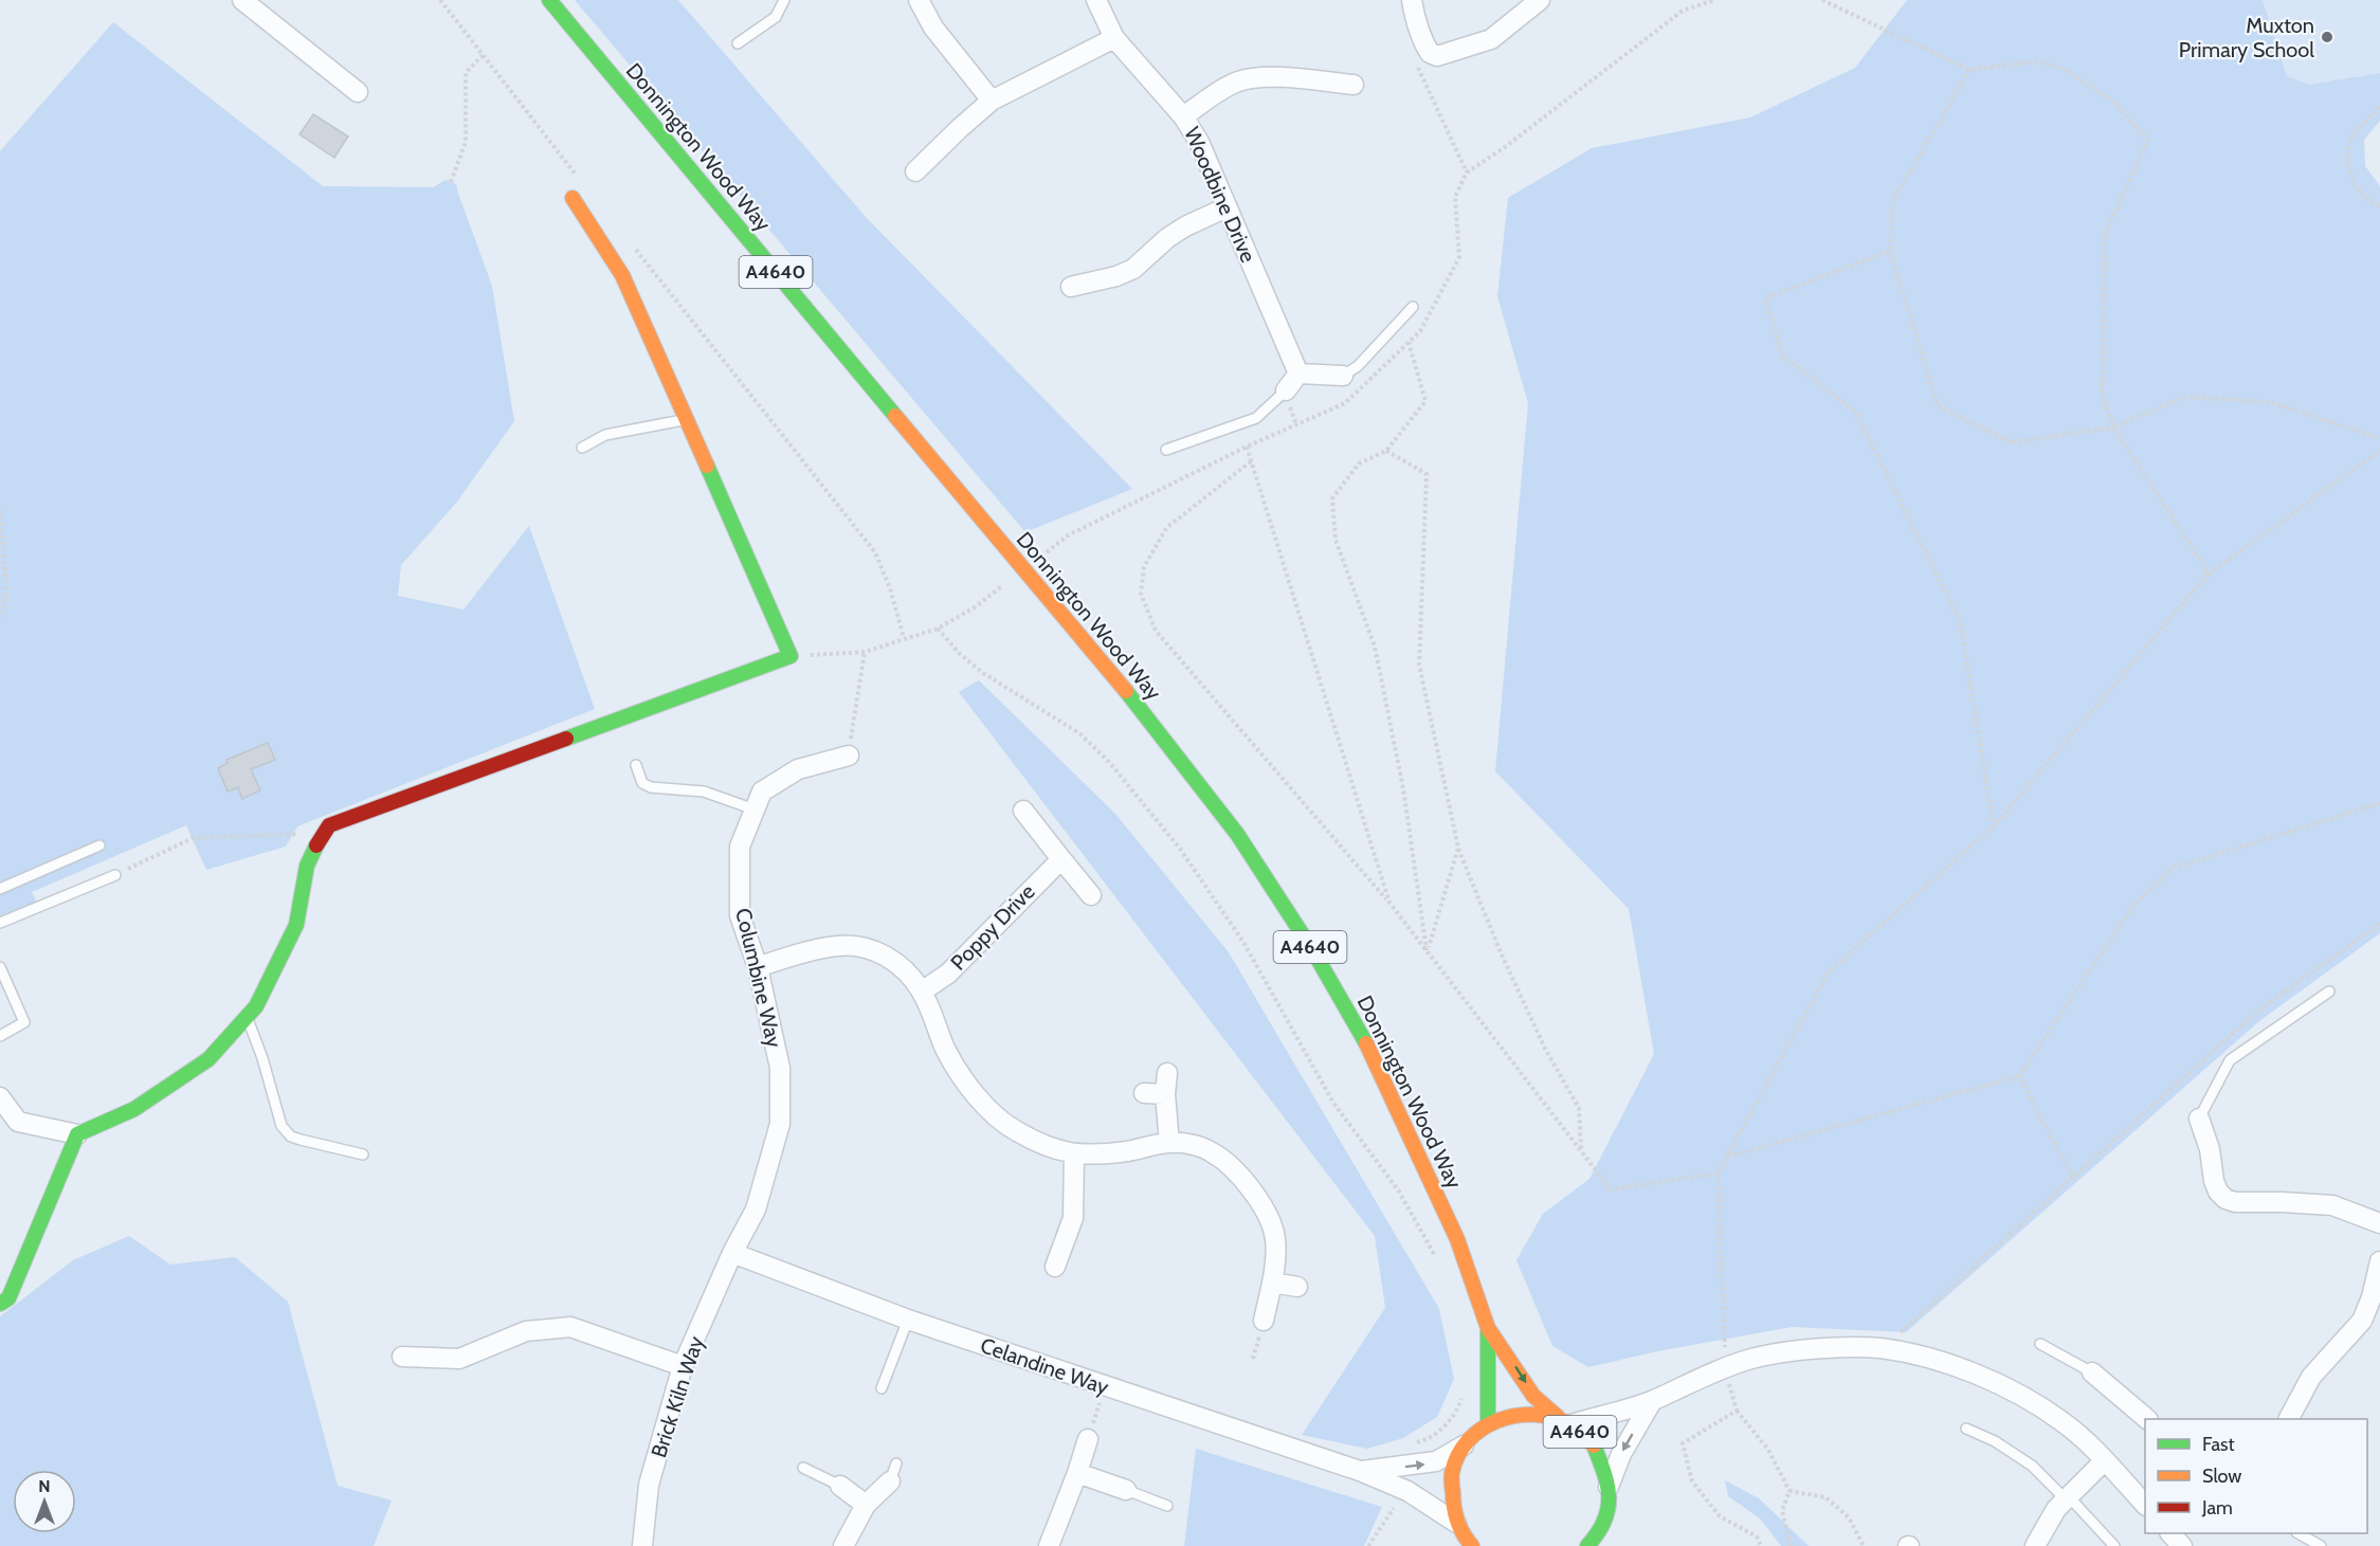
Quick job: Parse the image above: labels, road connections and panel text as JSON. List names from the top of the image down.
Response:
{
  "streets": {
    "main road": ["Donnington Wood Way", "A4640"],
    "street": [
      "Woodbine Drive",
      "Poppy Drive",
      "Columbine Way",
      "Celandine Way",
      "Brick Kiln Way"
    ]
  },
  "crossings": [
    ["Donnington Wood Way", "A4640"],
    ["A4640", "Celandine Way"],
    ["Columbine Way", "Celandine Way"],
    ["Columbine Way", "Brick Kiln Way"],
    ["Celandine Way", "Brick Kiln Way"]
  ],
  "places": ["Muxton Primary School"],
  "legend": ["Fast", "Slow", "Jam"],
  "north": "top"
}
